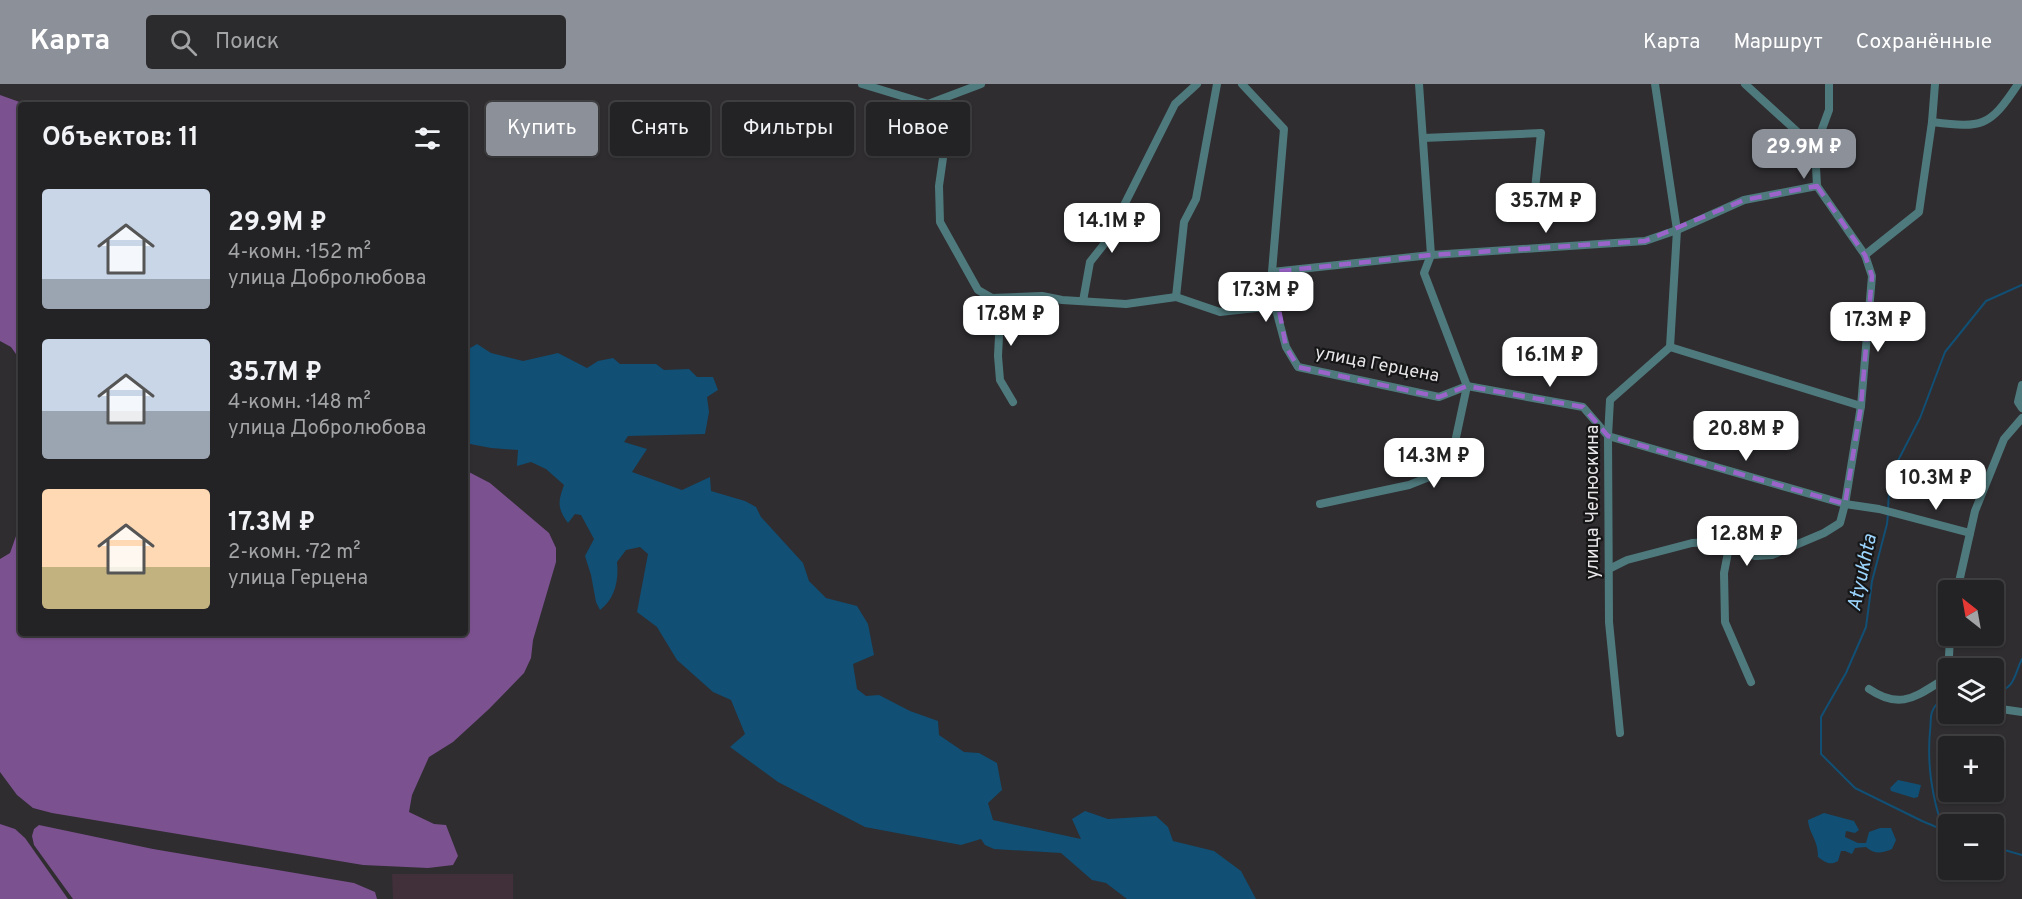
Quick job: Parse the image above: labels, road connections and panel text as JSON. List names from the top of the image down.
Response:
{
  "streets": {
    "street": ["улица Герцена", "улица Челюскина"]
  },
  "water": ["Atyukhta"],
  "north": "top left",
  "page": {
    "header": "Карта",
    "search": "Поиск",
    "nav": ["Карта", "Маршрут", "Сохранённые"],
    "chip": [
      "Купить",
      "Снять",
      "Фильтры",
      "Новое"
    ],
    "heading": "Объектов: 11",
    "price": [
      "29.9M ₽",
      "35.7M ₽",
      "14.1M ₽",
      "17.3M ₽",
      "17.8M ₽",
      "17.3M ₽",
      "16.1M ₽",
      "20.8M ₽",
      "14.3M ₽",
      "10.3M ₽",
      "12.8M ₽"
    ],
    "list": [
      {
        "name": "29.9M ₽",
        "note": "4-комн. · 152 m² · улица Добролюбова"
      },
      {
        "name": "35.7M ₽",
        "note": "4-комн. · 148 m² · улица Добролюбова"
      },
      {
        "name": "17.3M ₽",
        "note": "2-комн. · 72 m² · улица Герцена"
      }
    ],
    "map_buttons": ["+", "−"]
  }
}
